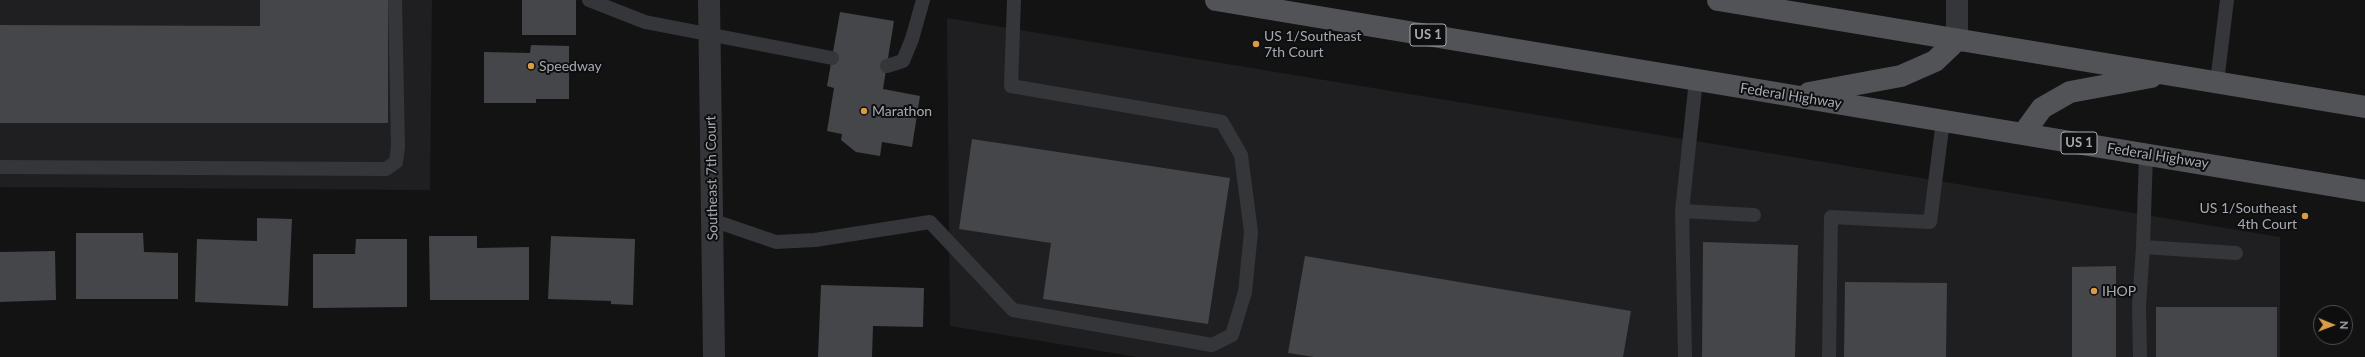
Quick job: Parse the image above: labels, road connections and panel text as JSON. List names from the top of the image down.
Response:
{
  "streets": {
    "main road": ["US 1", "Federal Highway"],
    "street": ["Southeast 7th Court"]
  },
  "places": [
    "US 1/Southeast 7th Court",
    "Speedway",
    "Marathon",
    "US 1/Southeast 4th Court",
    "IHOP"
  ],
  "north": "right"
}
